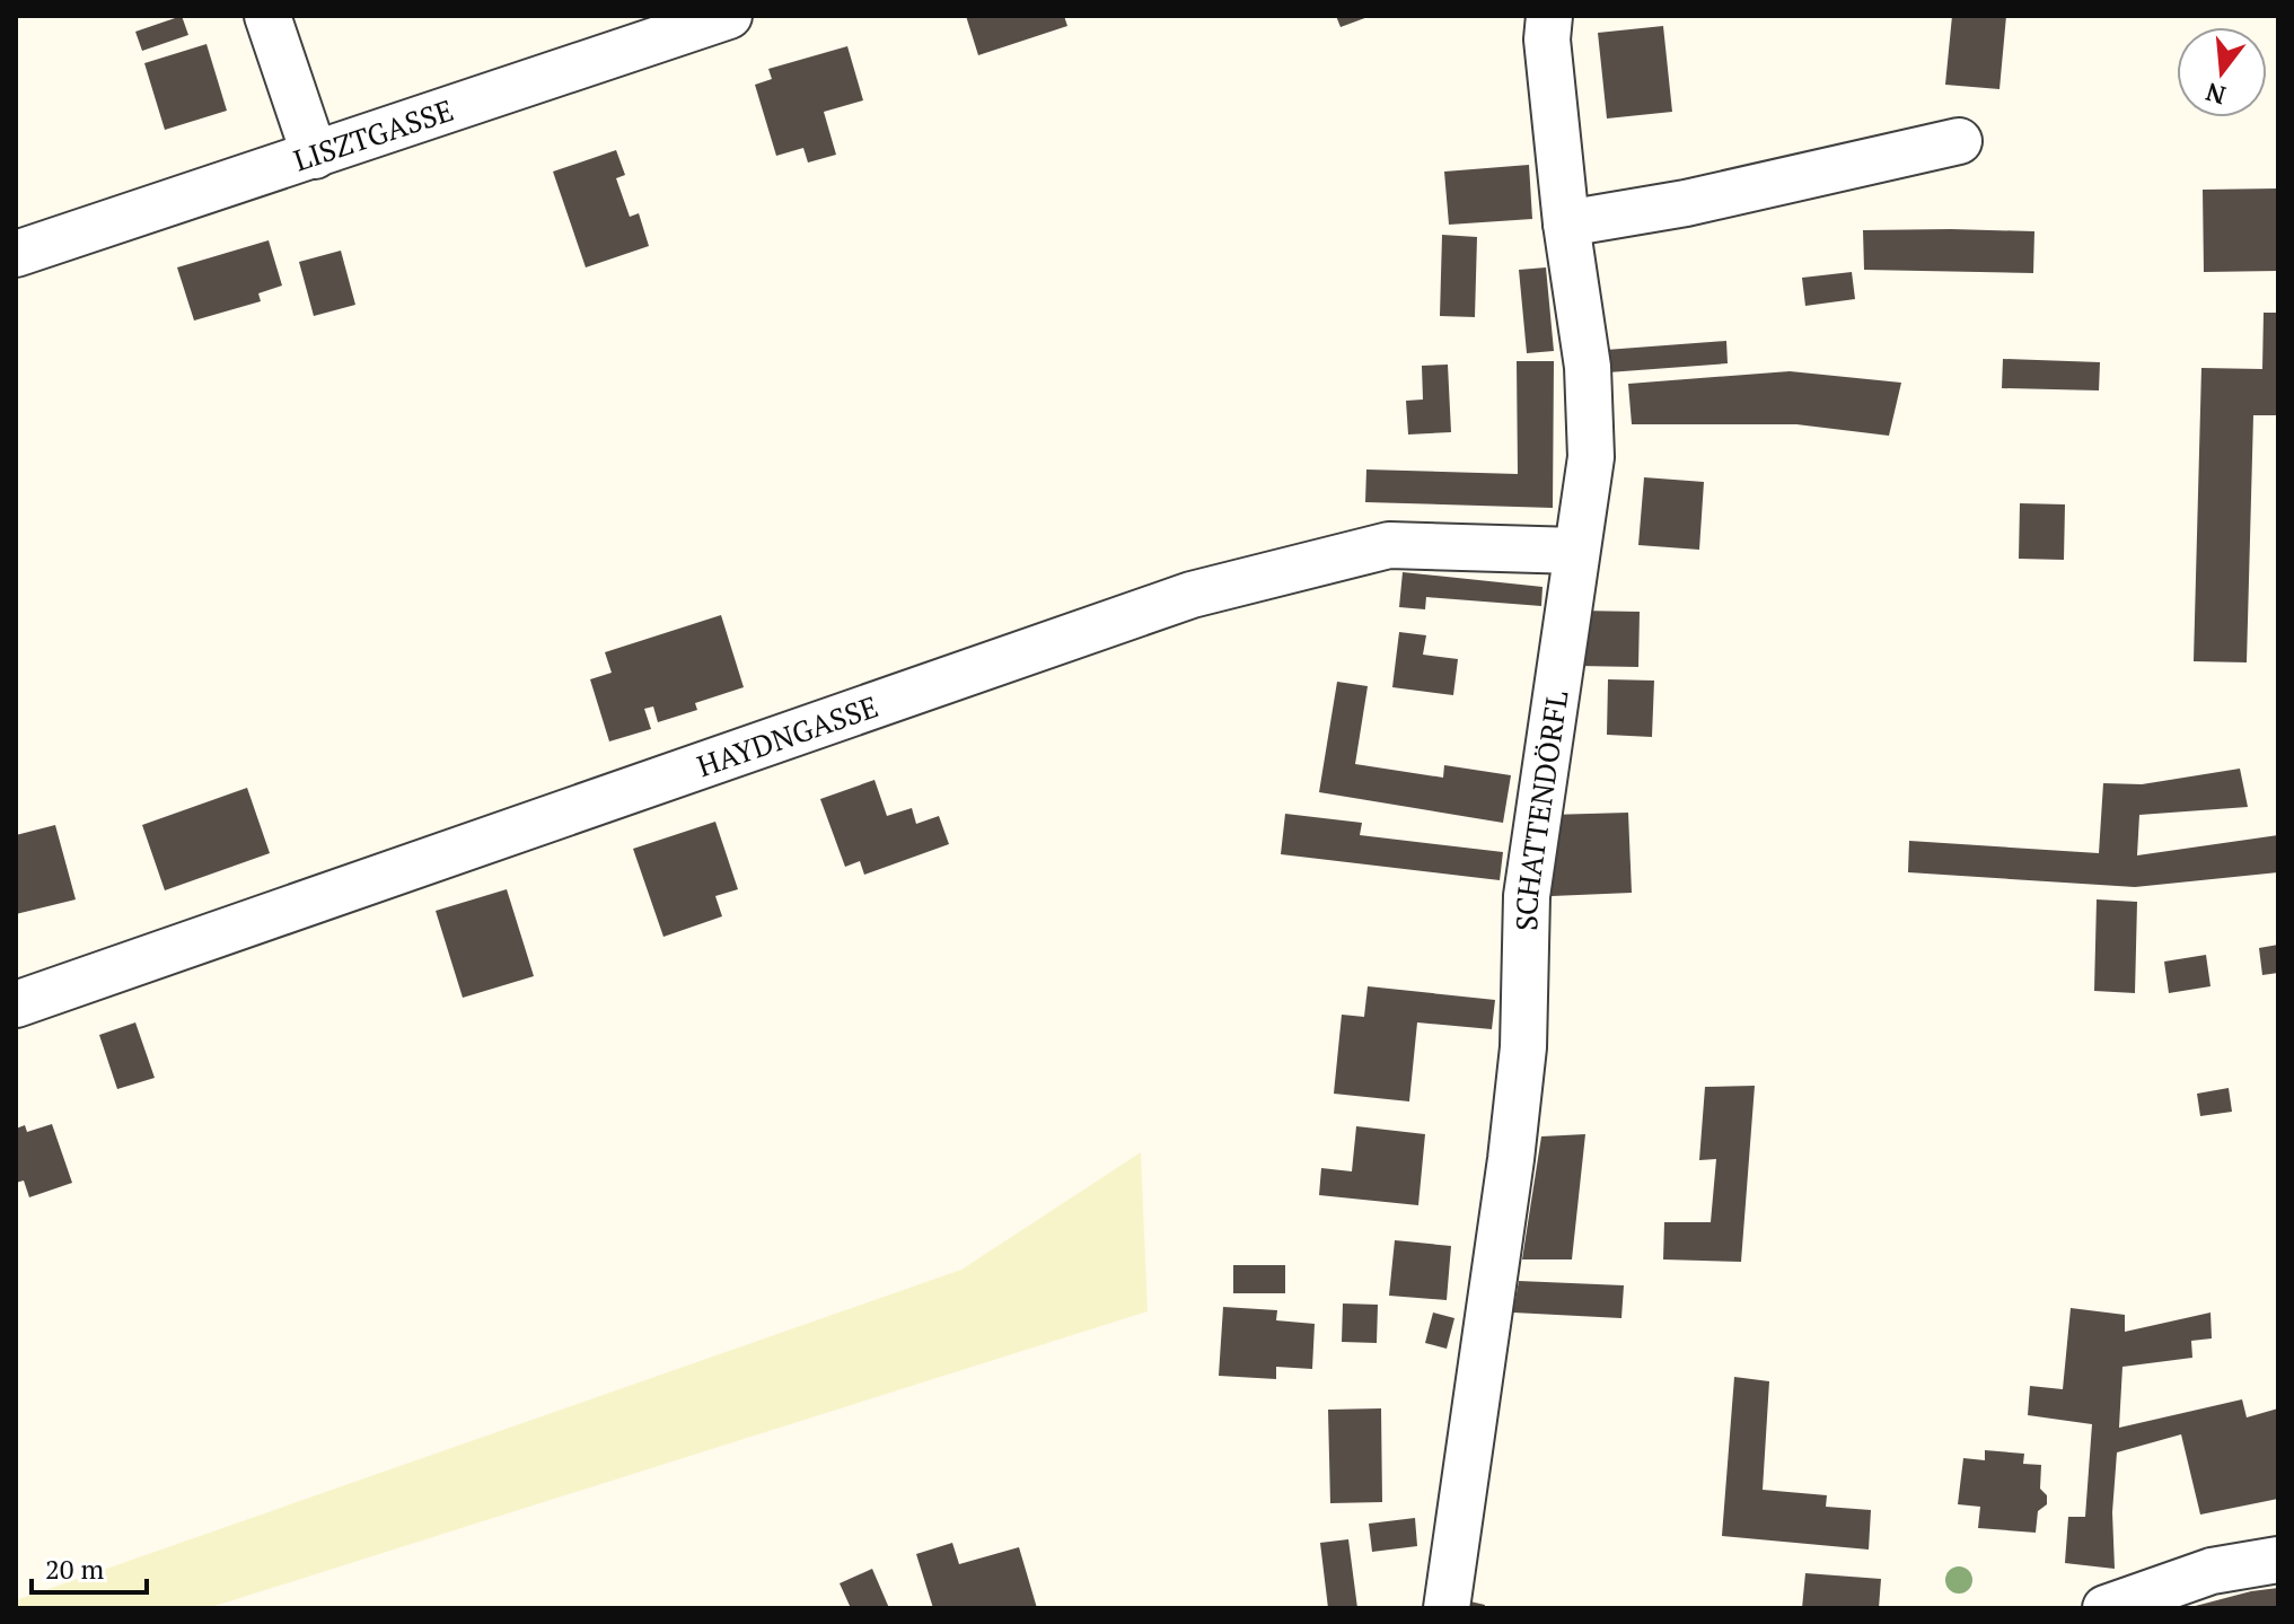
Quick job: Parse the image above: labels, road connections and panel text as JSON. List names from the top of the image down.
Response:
{
  "streets": {
    "street": ["LISZTGASSE", "HAYDNGASSE", "SCHATTENDÖRFL"]
  },
  "crossings": [
    ["HAYDNGASSE", "SCHATTENDÖRFL"]
  ],
  "scale_bar": "20 m",
  "north": "bottom"
}
